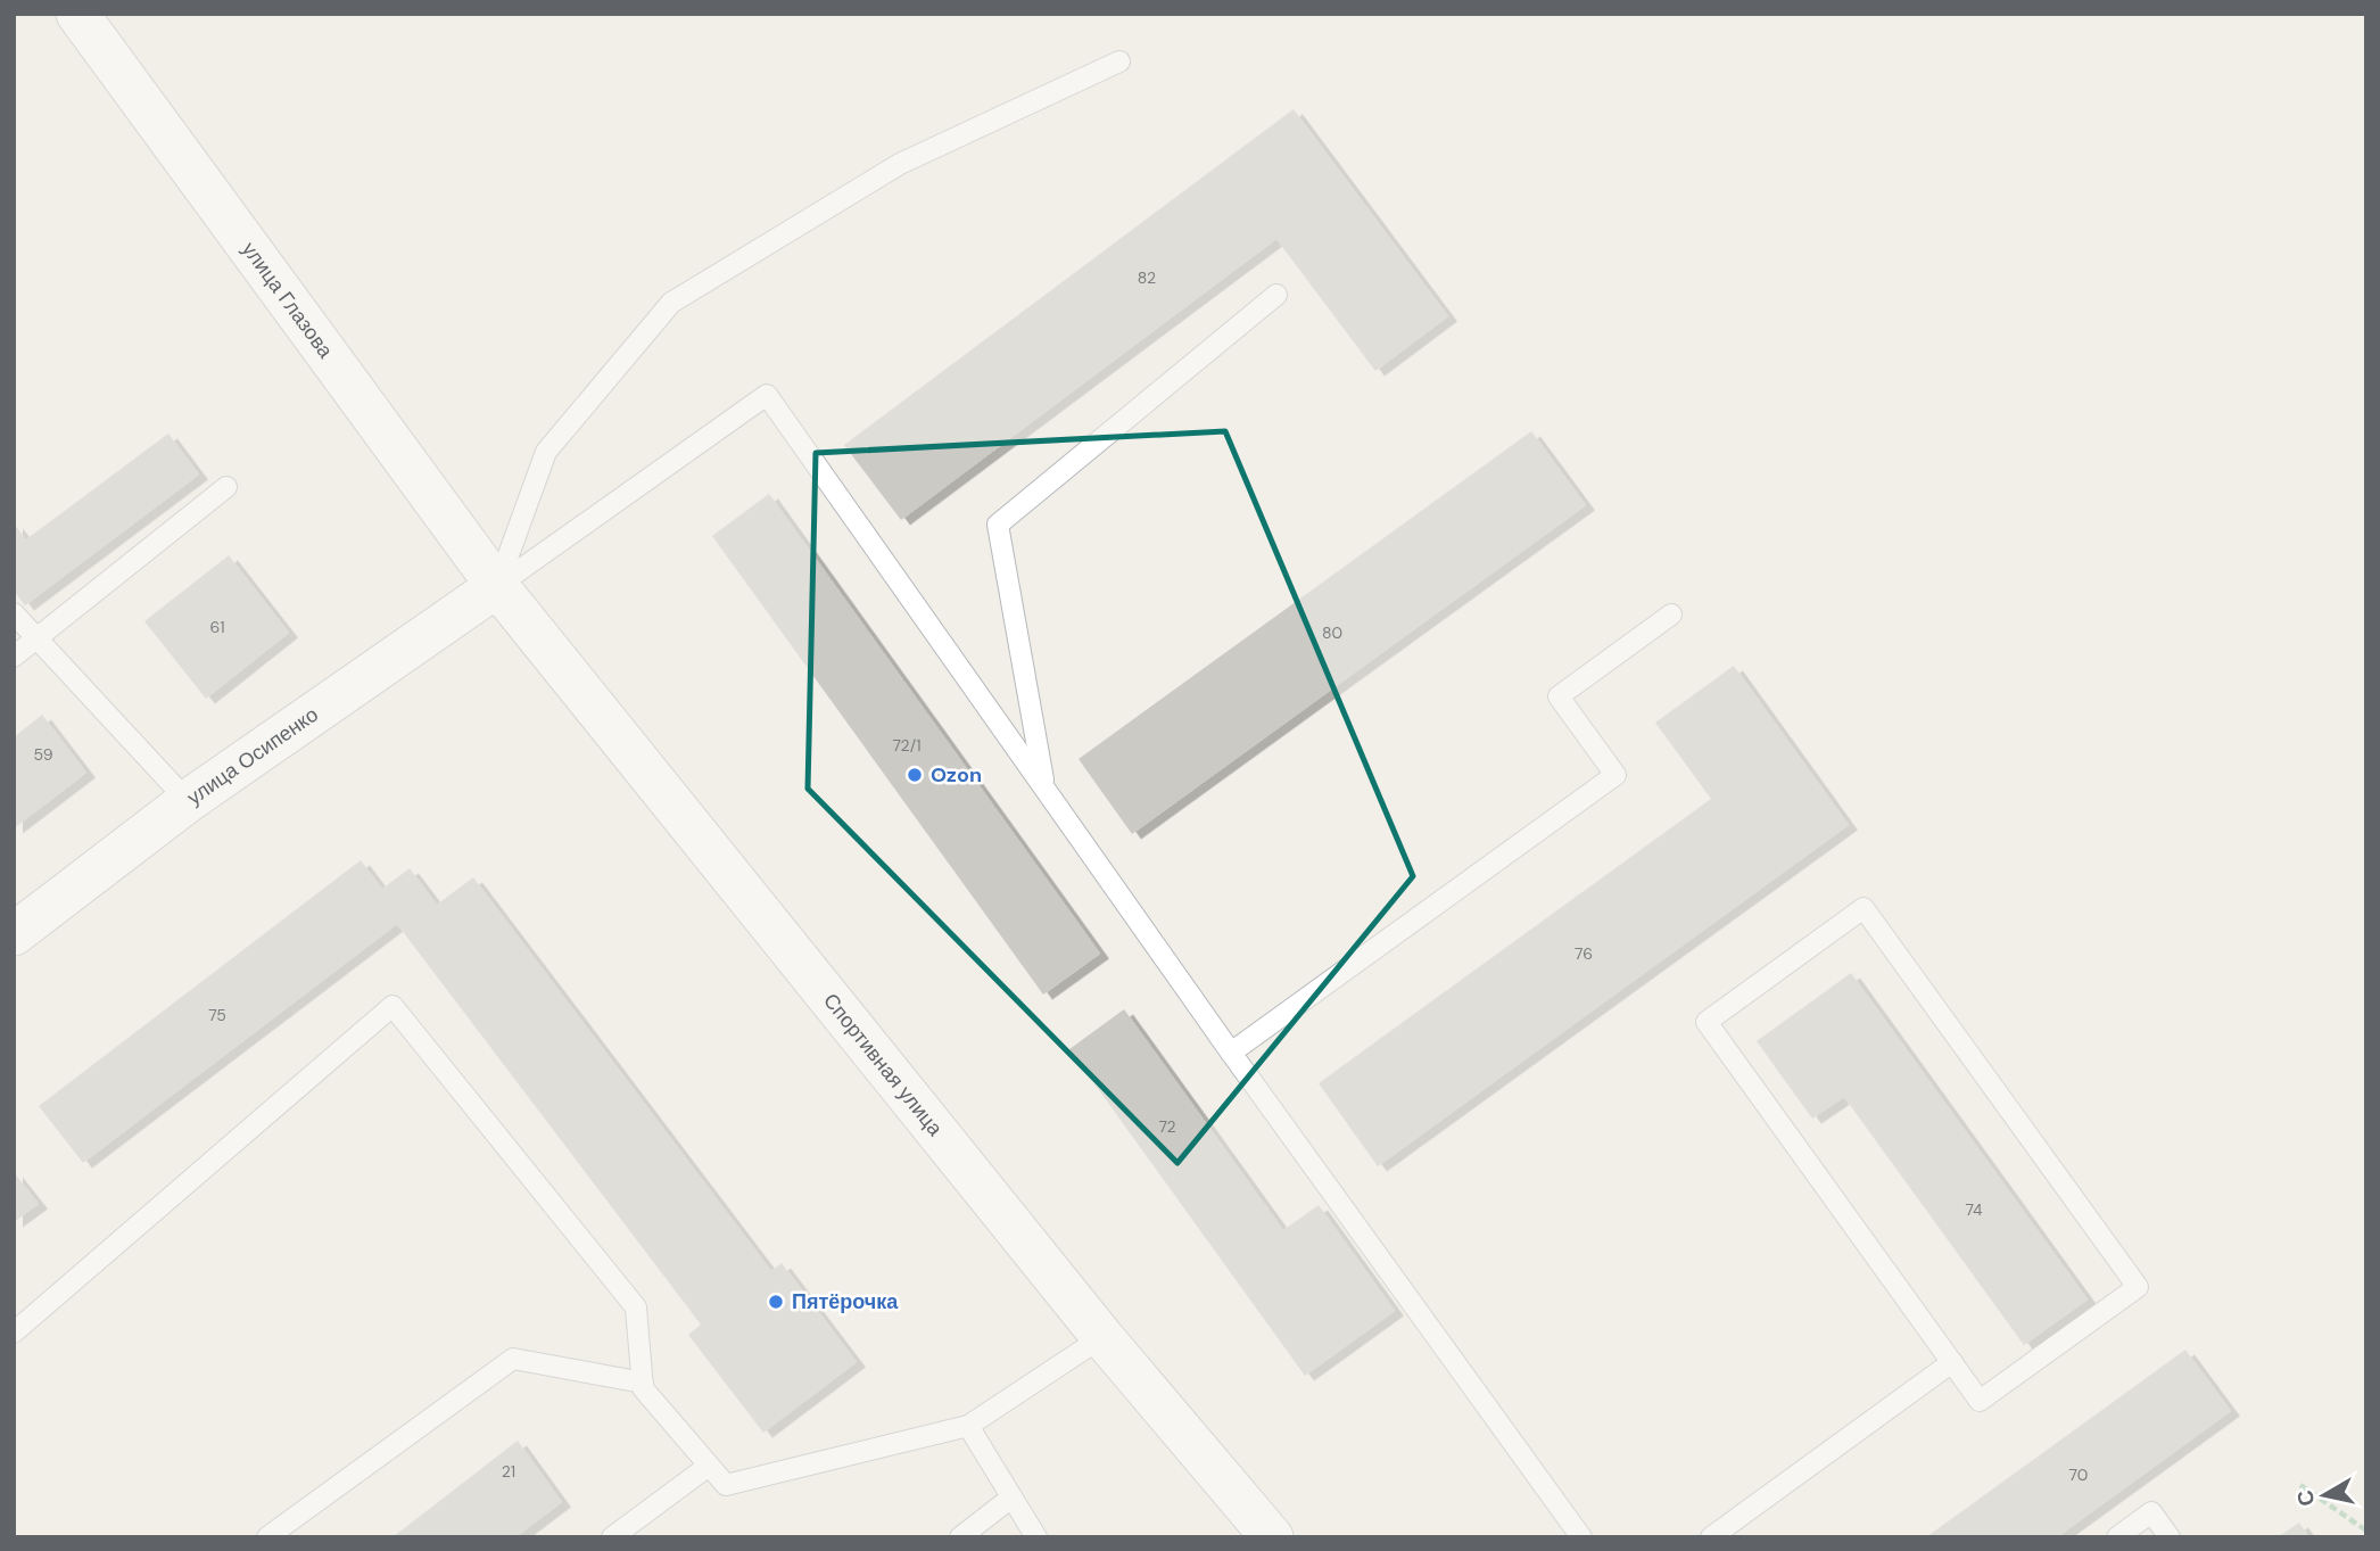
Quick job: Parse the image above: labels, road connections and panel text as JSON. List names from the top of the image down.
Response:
{
  "streets": {
    "street": ["улица Глазова", "улица Осипенко", "Спортивная улица"]
  },
  "crossings": [
    ["улица Глазова", "улица Осипенко"],
    ["улица Глазова", "Спортивная улица"],
    ["улица Осипенко", "Спортивная улица"]
  ],
  "places": ["Ozon", "Пятёрочка"],
  "house_numbers": [
    "82",
    "61",
    "80",
    "72/1",
    "59",
    "76",
    "75",
    "72",
    "74",
    "21",
    "70"
  ],
  "north": "left"
}
